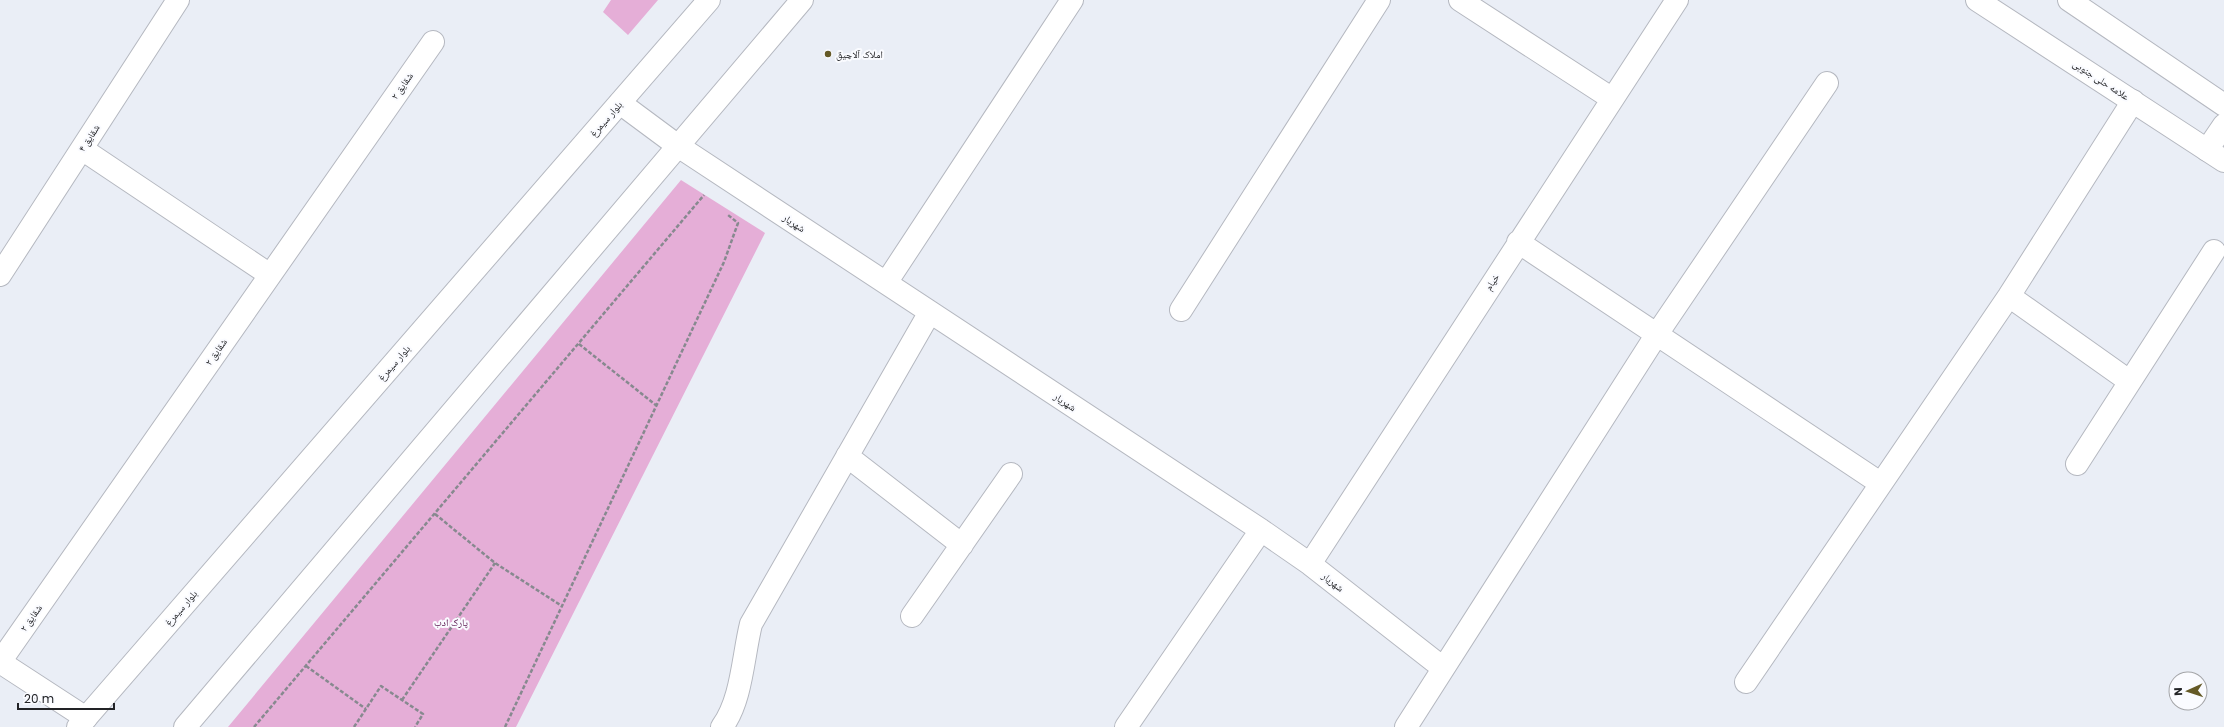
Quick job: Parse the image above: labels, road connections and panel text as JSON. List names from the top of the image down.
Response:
{
  "streets": {
    "street": [
      "علامه حلی جنوبی",
      "شقایق ۲",
      "بلوار سیمرغ",
      "شقایق ۴",
      "شهریار",
      "خیام"
    ]
  },
  "crossings": [
    ["بلوار سیمرغ", "شهریار"],
    ["شهریار", "خیام"]
  ],
  "parks": ["پارک ادب"],
  "places": ["املاک آلاچیق"],
  "scale_bar": "20 m",
  "north": "left"
}
